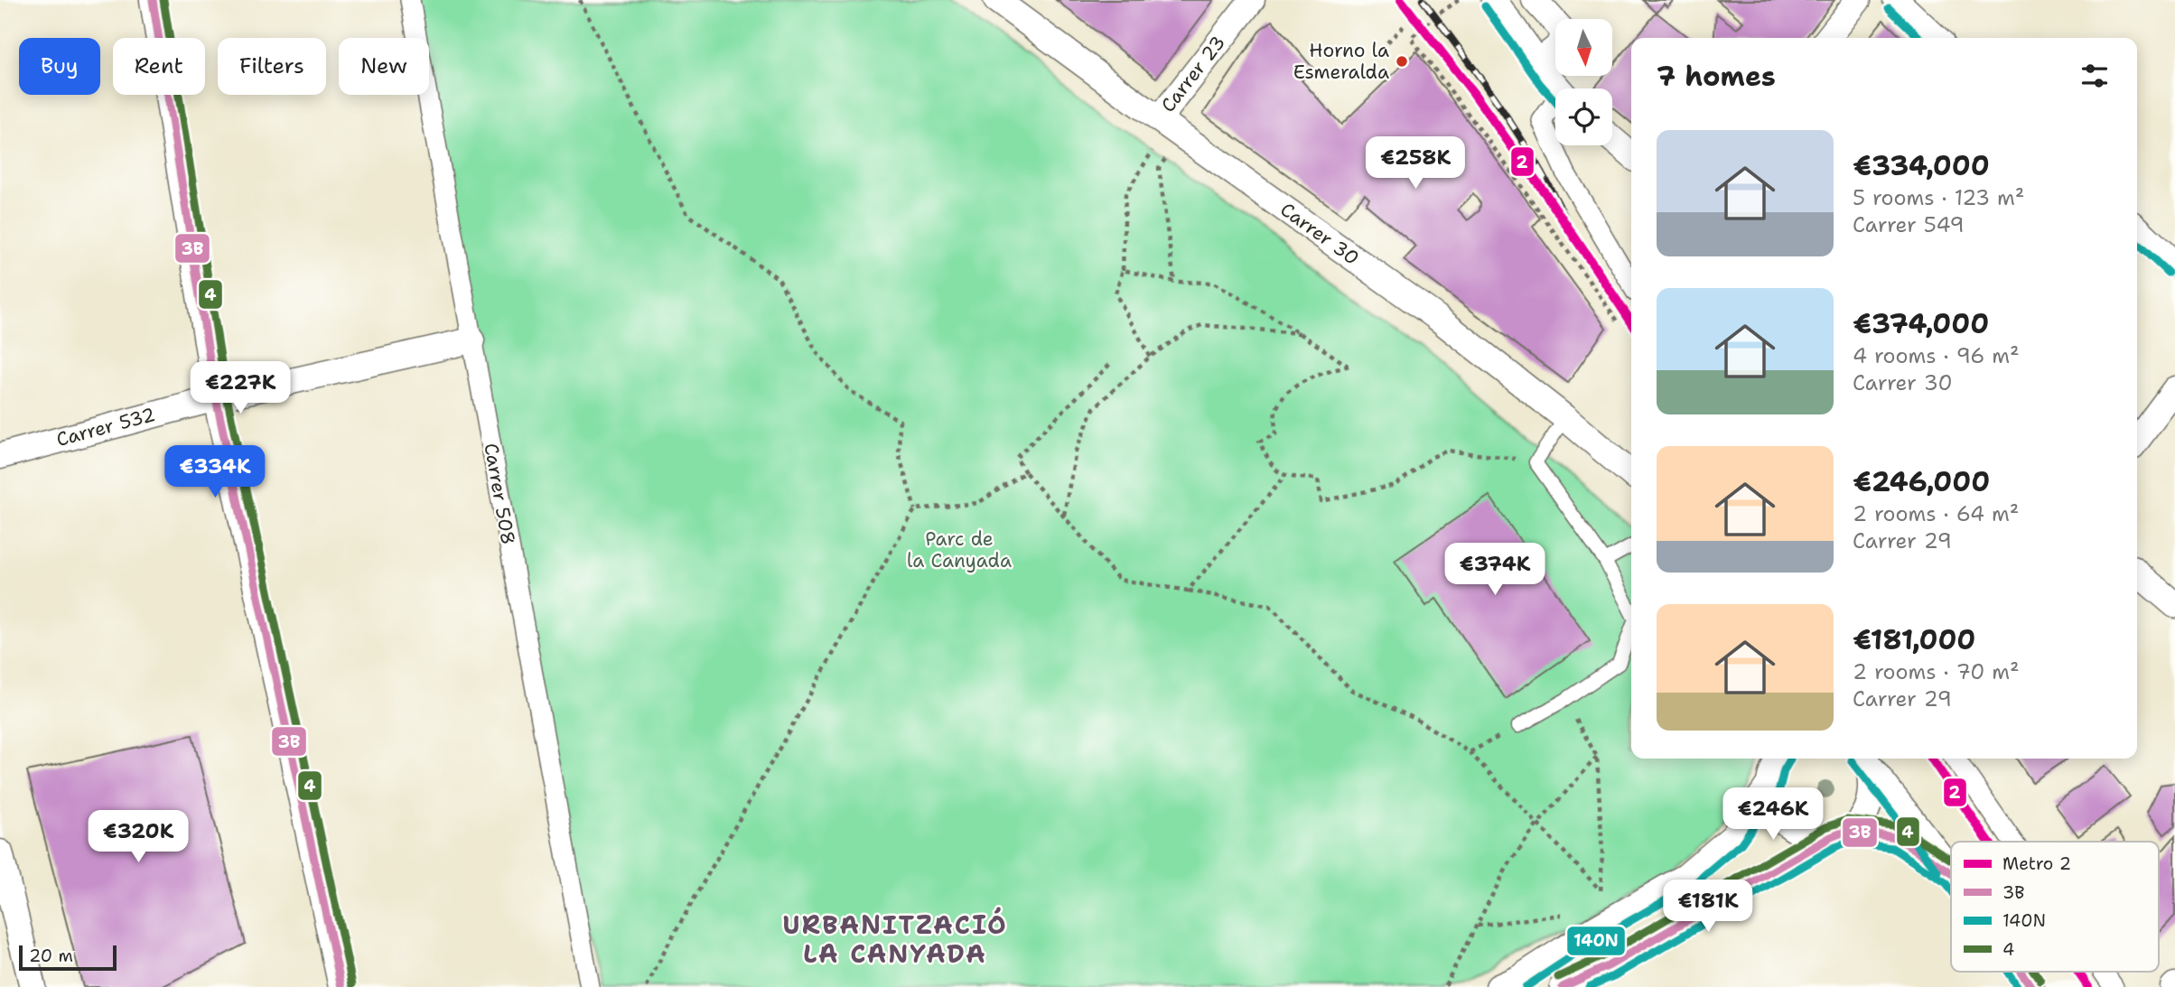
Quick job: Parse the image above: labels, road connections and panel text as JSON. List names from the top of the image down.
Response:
{
  "streets": {
    "street": [
      "Carrer 23",
      "Carrer 30",
      "Carrer 532",
      "Carrer 508"
    ]
  },
  "crossings": [
    ["Carrer 23", "Carrer 30"],
    ["Carrer 532", "Carrer 508"]
  ],
  "districts": ["URBANITZACIÓ LA CANYADA"],
  "parks": ["Parc de la Canyada"],
  "places": ["Horno la Esmeralda"],
  "lines": [
    "metro line 2",
    "transit line 3B",
    "transit line 4",
    "transit line 140N"
  ],
  "legend": [
    "Metro 2",
    "3B",
    "140N",
    "4"
  ],
  "scale_bar": "20 m",
  "north": "bottom",
  "page": {
    "chip": [
      "Buy",
      "Rent",
      "Filters",
      "New"
    ],
    "heading": "7 homes",
    "list": [
      {
        "name": "€334,000",
        "note": "5 rooms · 123 m² · Carrer 549"
      },
      {
        "name": "€374,000",
        "note": "4 rooms · 96 m² · Carrer 30"
      },
      {
        "name": "€246,000",
        "note": "2 rooms · 64 m² · Carrer 29"
      },
      {
        "name": "€181,000",
        "note": "2 rooms · 70 m² · Carrer 29"
      }
    ],
    "price": [
      "€258K",
      "€227K",
      "€334K",
      "€374K",
      "€246K",
      "€320K",
      "€181K"
    ],
    "scale": "20 m"
  }
}
